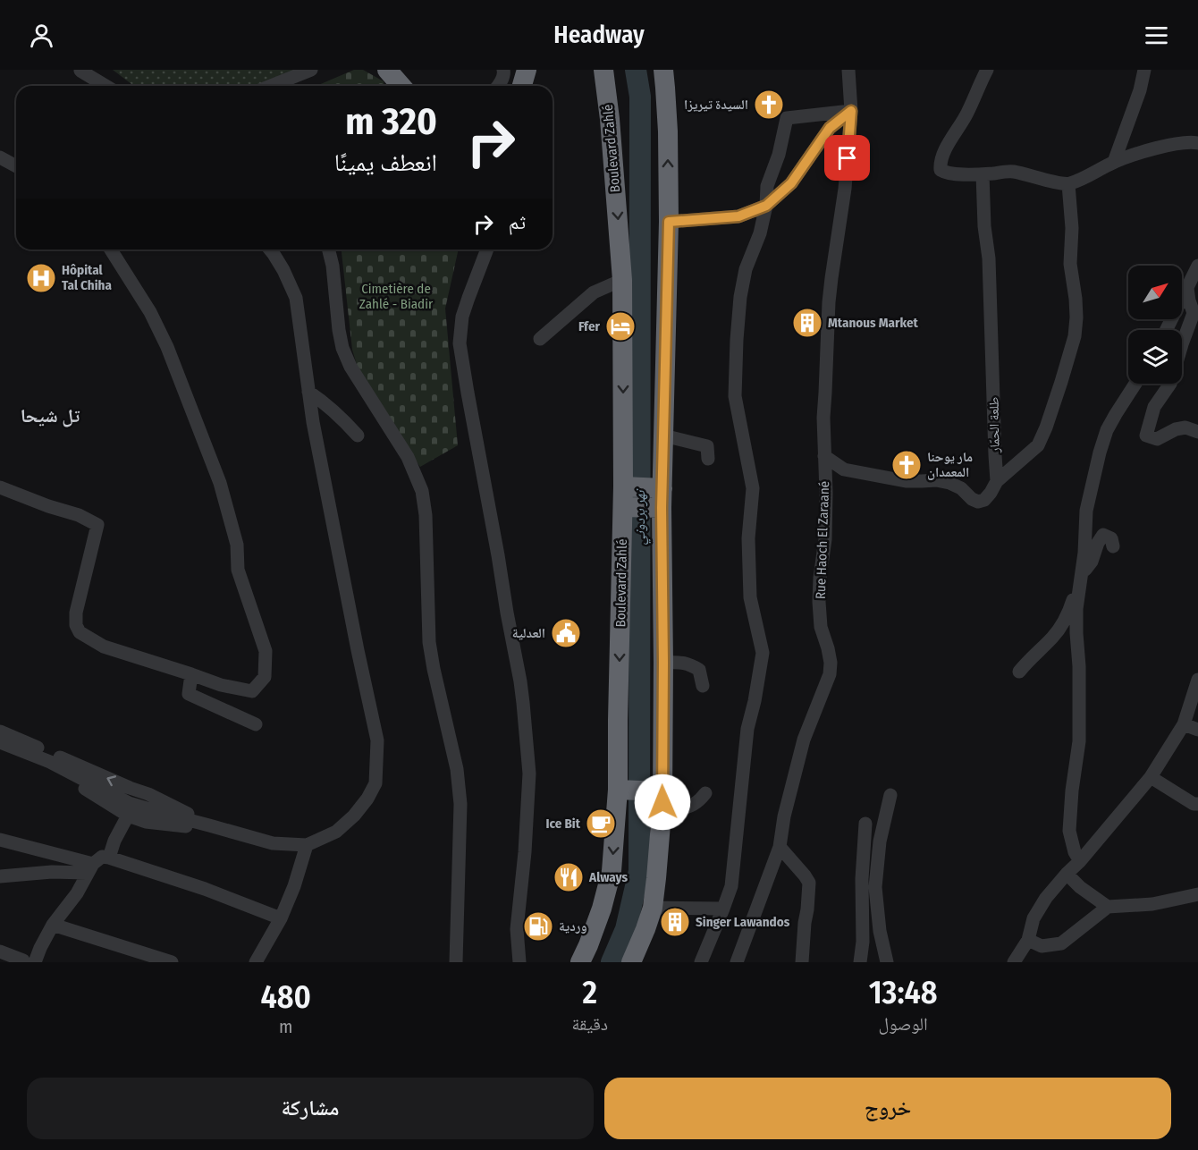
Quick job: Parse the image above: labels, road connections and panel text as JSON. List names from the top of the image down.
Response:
{
  "streets": {
    "highway": ["Boulevard Zahlé"],
    "street": ["طلعة الحمّار", "Rue Haoch El Zaraané"]
  },
  "districts": ["تل شيحا"],
  "water": ["نهر بردوني"],
  "parks": ["Cimetière de Zahlé - Biadir"],
  "places": {
    "church": ["السيدة تيريزا", "مار يوحنا المعمدان"],
    "hospital": ["Hôpital Tal Chiha"],
    "building": ["Mtanous Market", "Singer Lawandos"],
    "hotel": ["Ffer"],
    "public building": ["العدلية"],
    "cafe": ["Ice Bit"],
    "restaurant": ["Always"],
    "fuel station": ["وردية"]
  },
  "north": "top right",
  "page": {
    "header": "Headway",
    "turn": ["320 m", "انعطف يمينًا"],
    "then": "ثم",
    "eta": [
      "13:48",
      "الوصول",
      "2",
      "دقيقة",
      "480",
      "m"
    ],
    "buttons": ["خروج", "مشاركة"]
  }
}
